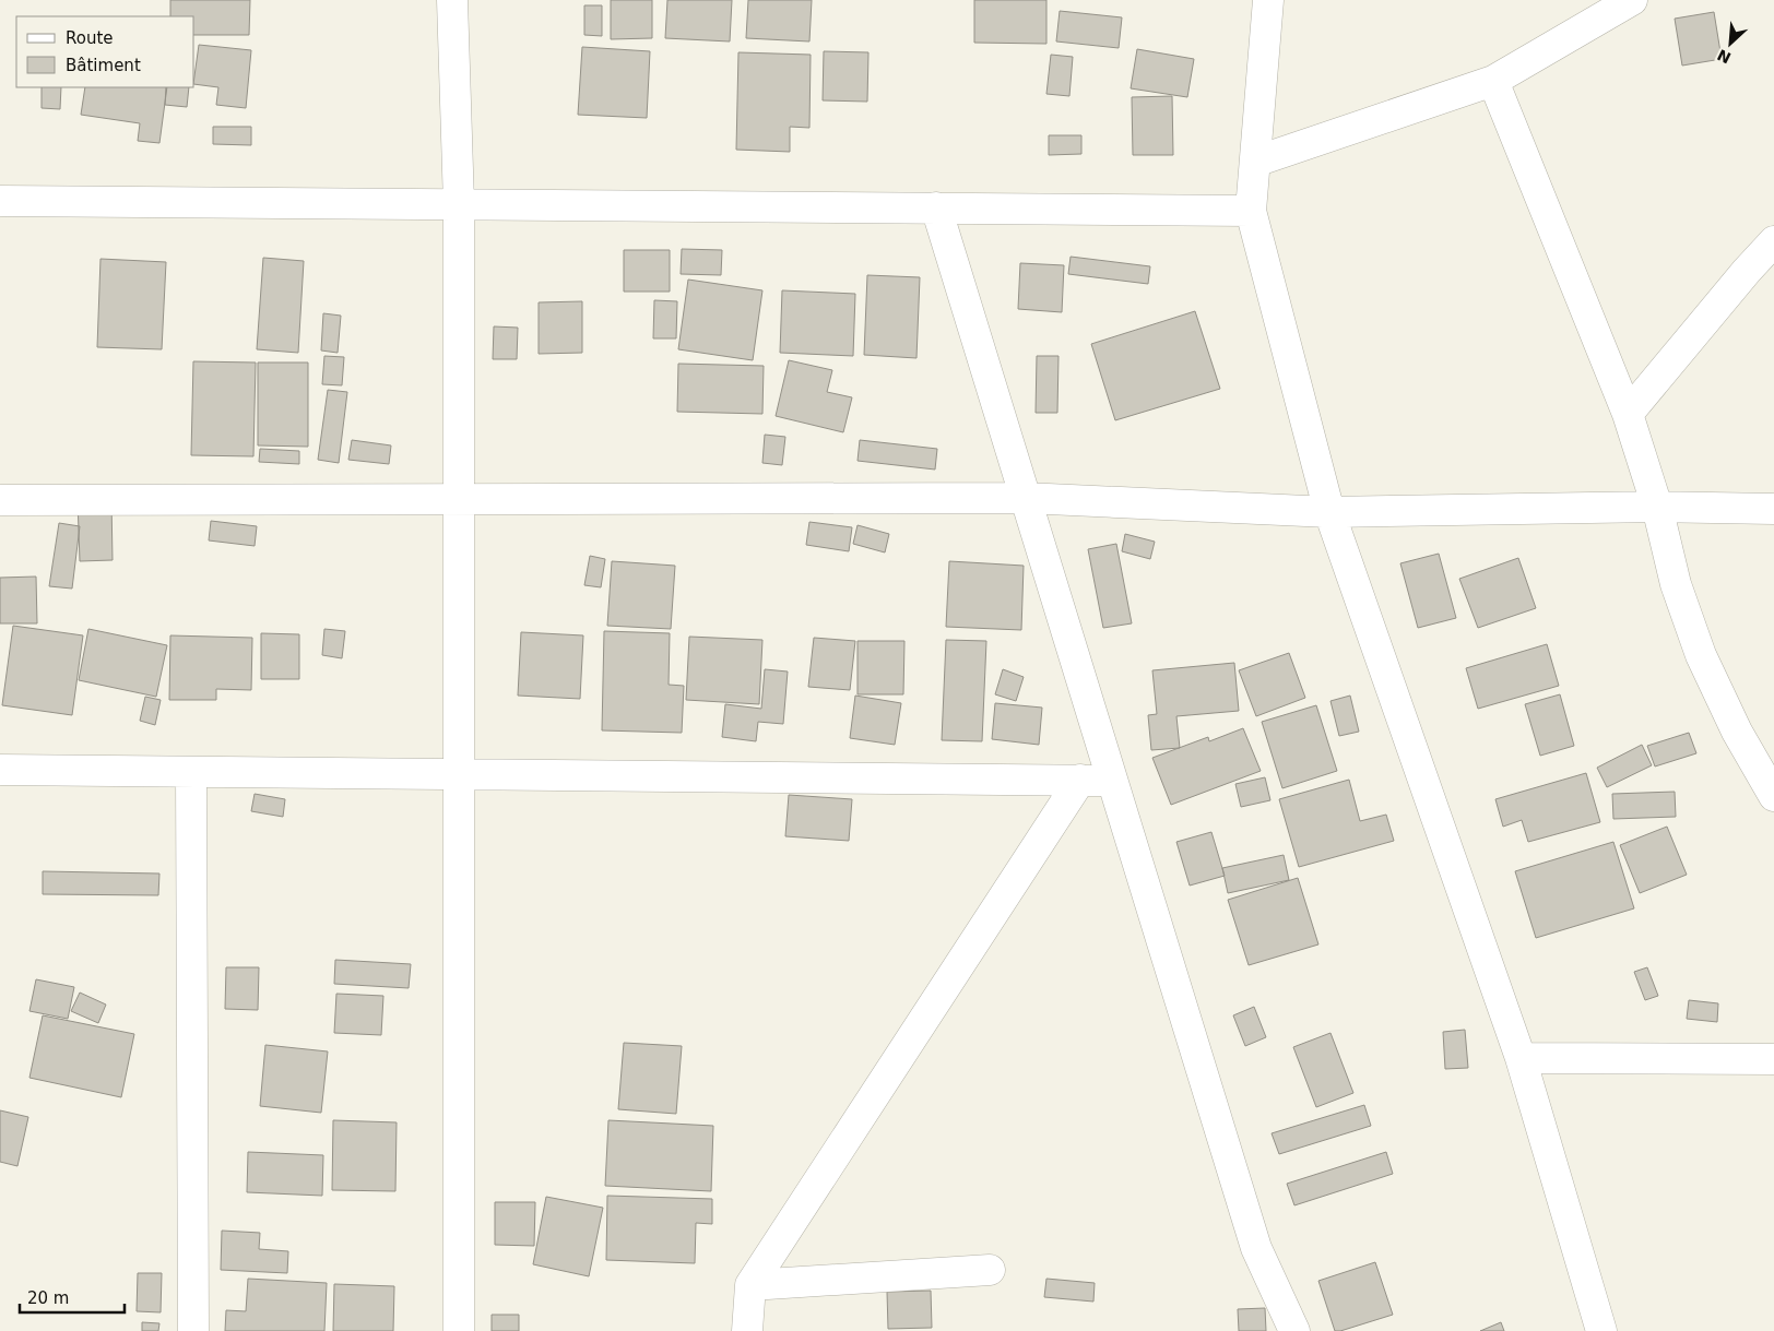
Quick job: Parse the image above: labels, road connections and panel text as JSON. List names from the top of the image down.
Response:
{
  "legend": ["Route", "Bâtiment"],
  "scale_bar": "20 m",
  "north": "bottom left"
}
